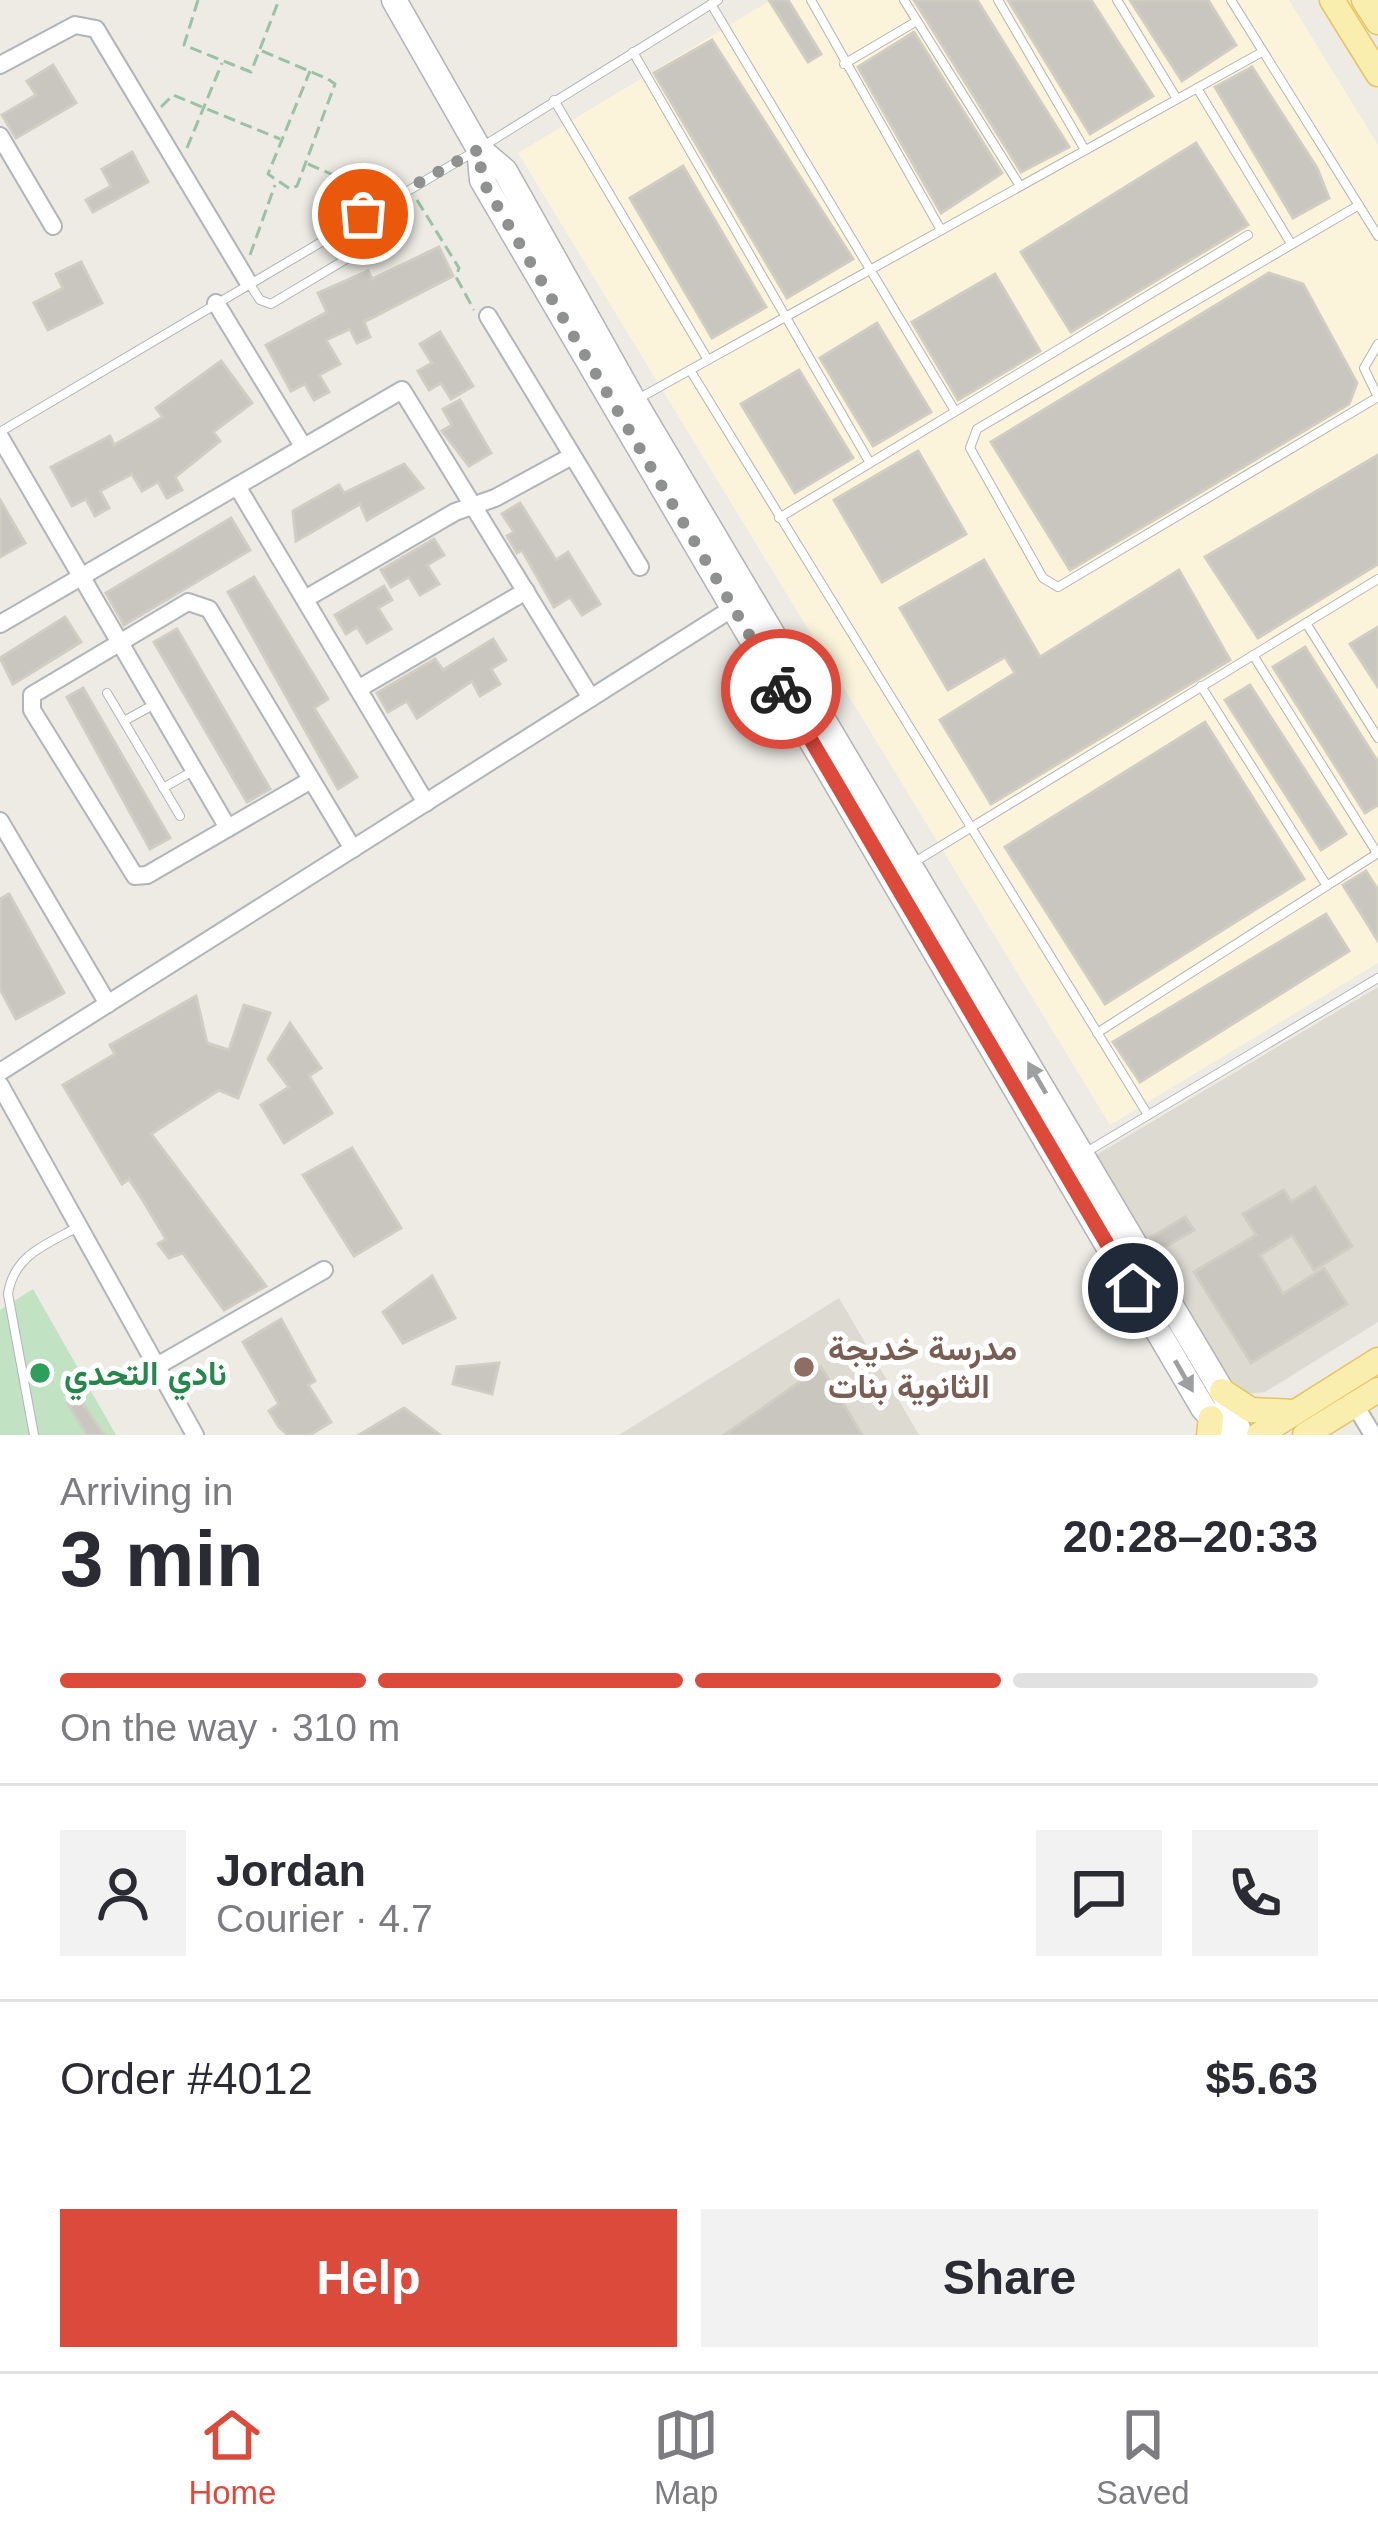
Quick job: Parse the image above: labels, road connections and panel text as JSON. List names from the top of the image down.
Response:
{
  "places": ["مدرسة خديجة الثانوية بنات", "نادي التحدي"],
  "page": {
    "heading": ["3 min", "Arriving in", "20:28–20:33"],
    "panel": [
      "Jordan",
      "Courier · 4.7",
      "Order #4012",
      "$5.63"
    ],
    "bar": "On the way · 310 m",
    "buttons": ["Help", "Share"],
    "tabs": ["Home", "Map", "Saved"]
  }
}
